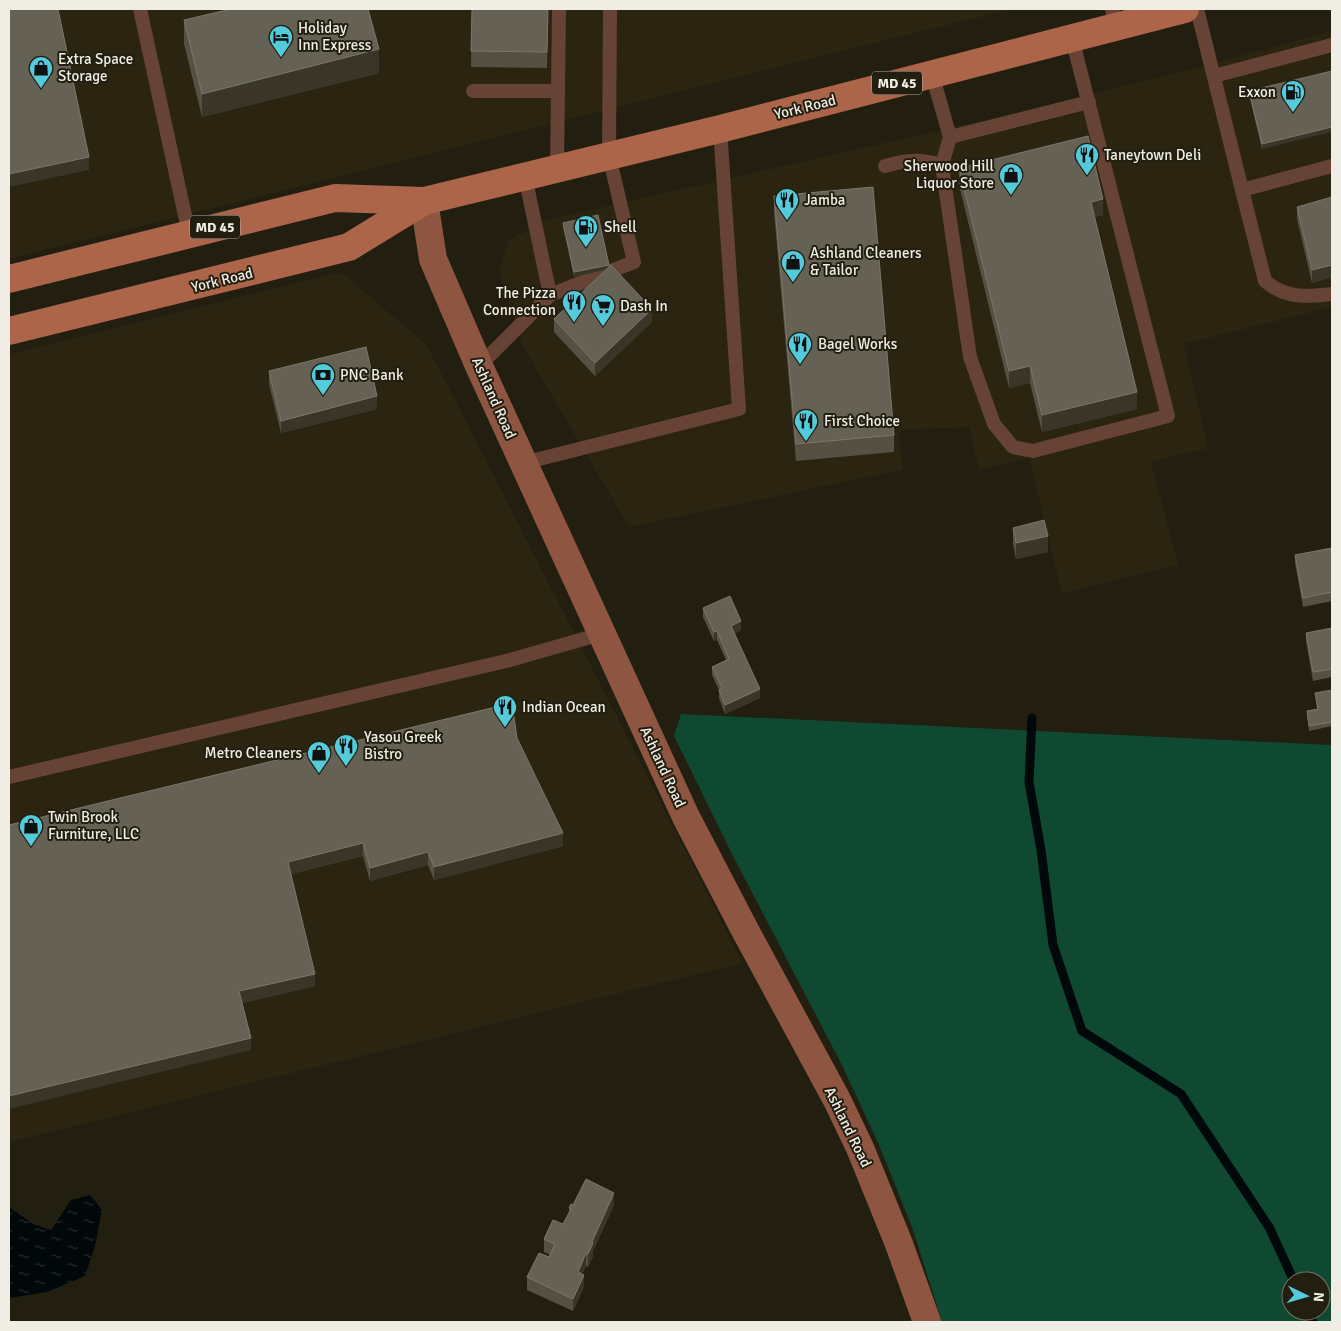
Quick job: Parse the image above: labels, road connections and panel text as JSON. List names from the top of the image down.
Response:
{
  "streets": {
    "main road": ["MD 45", "York Road", "Ashland Road"]
  },
  "crossings": [
    ["York Road", "Ashland Road"]
  ],
  "places": {
    "hotel": ["Holiday Inn Express"],
    "shop": [
      "Extra Space Storage",
      "Sherwood Hill Liquor Store",
      "Ashland Cleaners & Tailor",
      "Metro Cleaners",
      "Twin Brook Furniture, LLC"
    ],
    "fuel station": ["Exxon", "Shell"],
    "restaurant": [
      "Taneytown Deli",
      "Jamba",
      "The Pizza Connection",
      "Bagel Works",
      "First Choice",
      "Indian Ocean",
      "Yasou Greek Bistro"
    ],
    "supermarket": ["Dash In"],
    "bank": ["PNC Bank"]
  },
  "north": "right"
}
